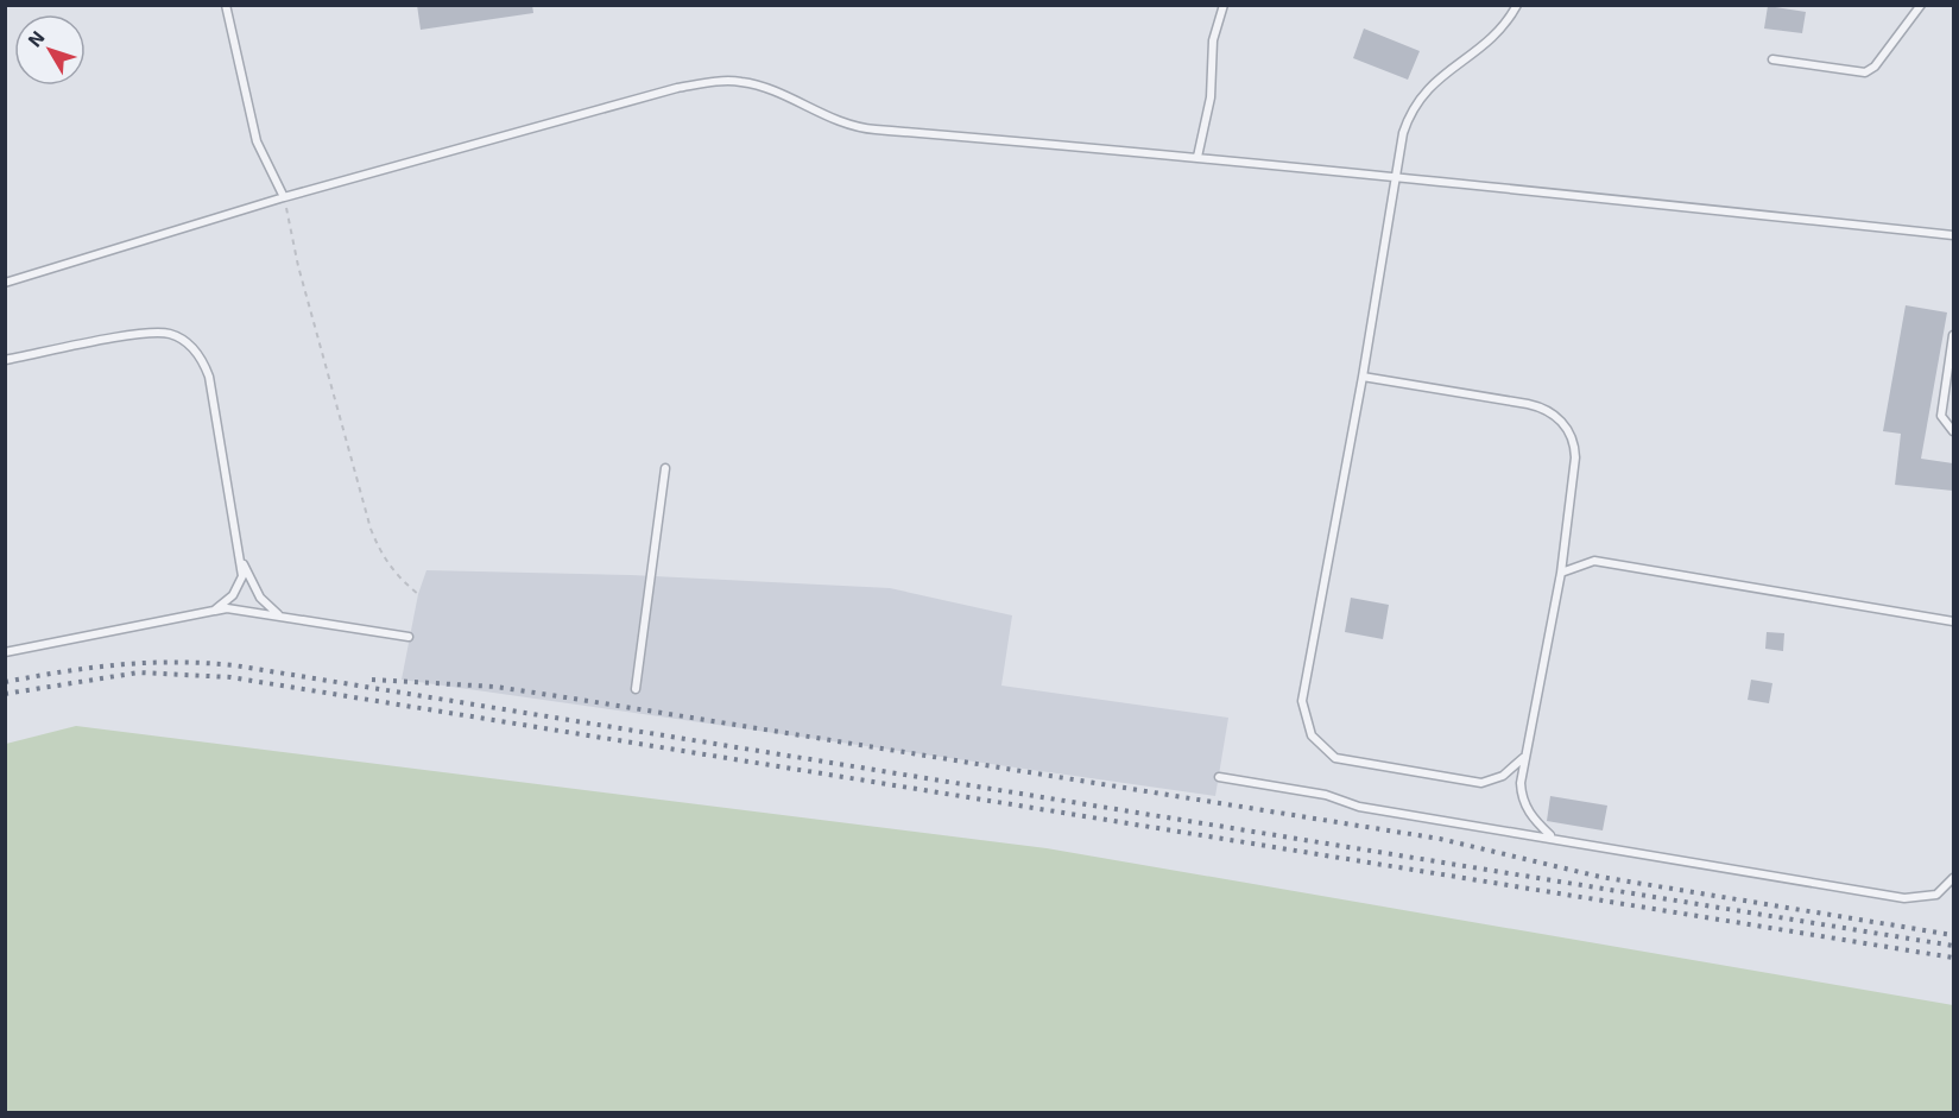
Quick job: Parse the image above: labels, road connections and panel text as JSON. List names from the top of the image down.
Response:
{
  "north": "top left"
}
